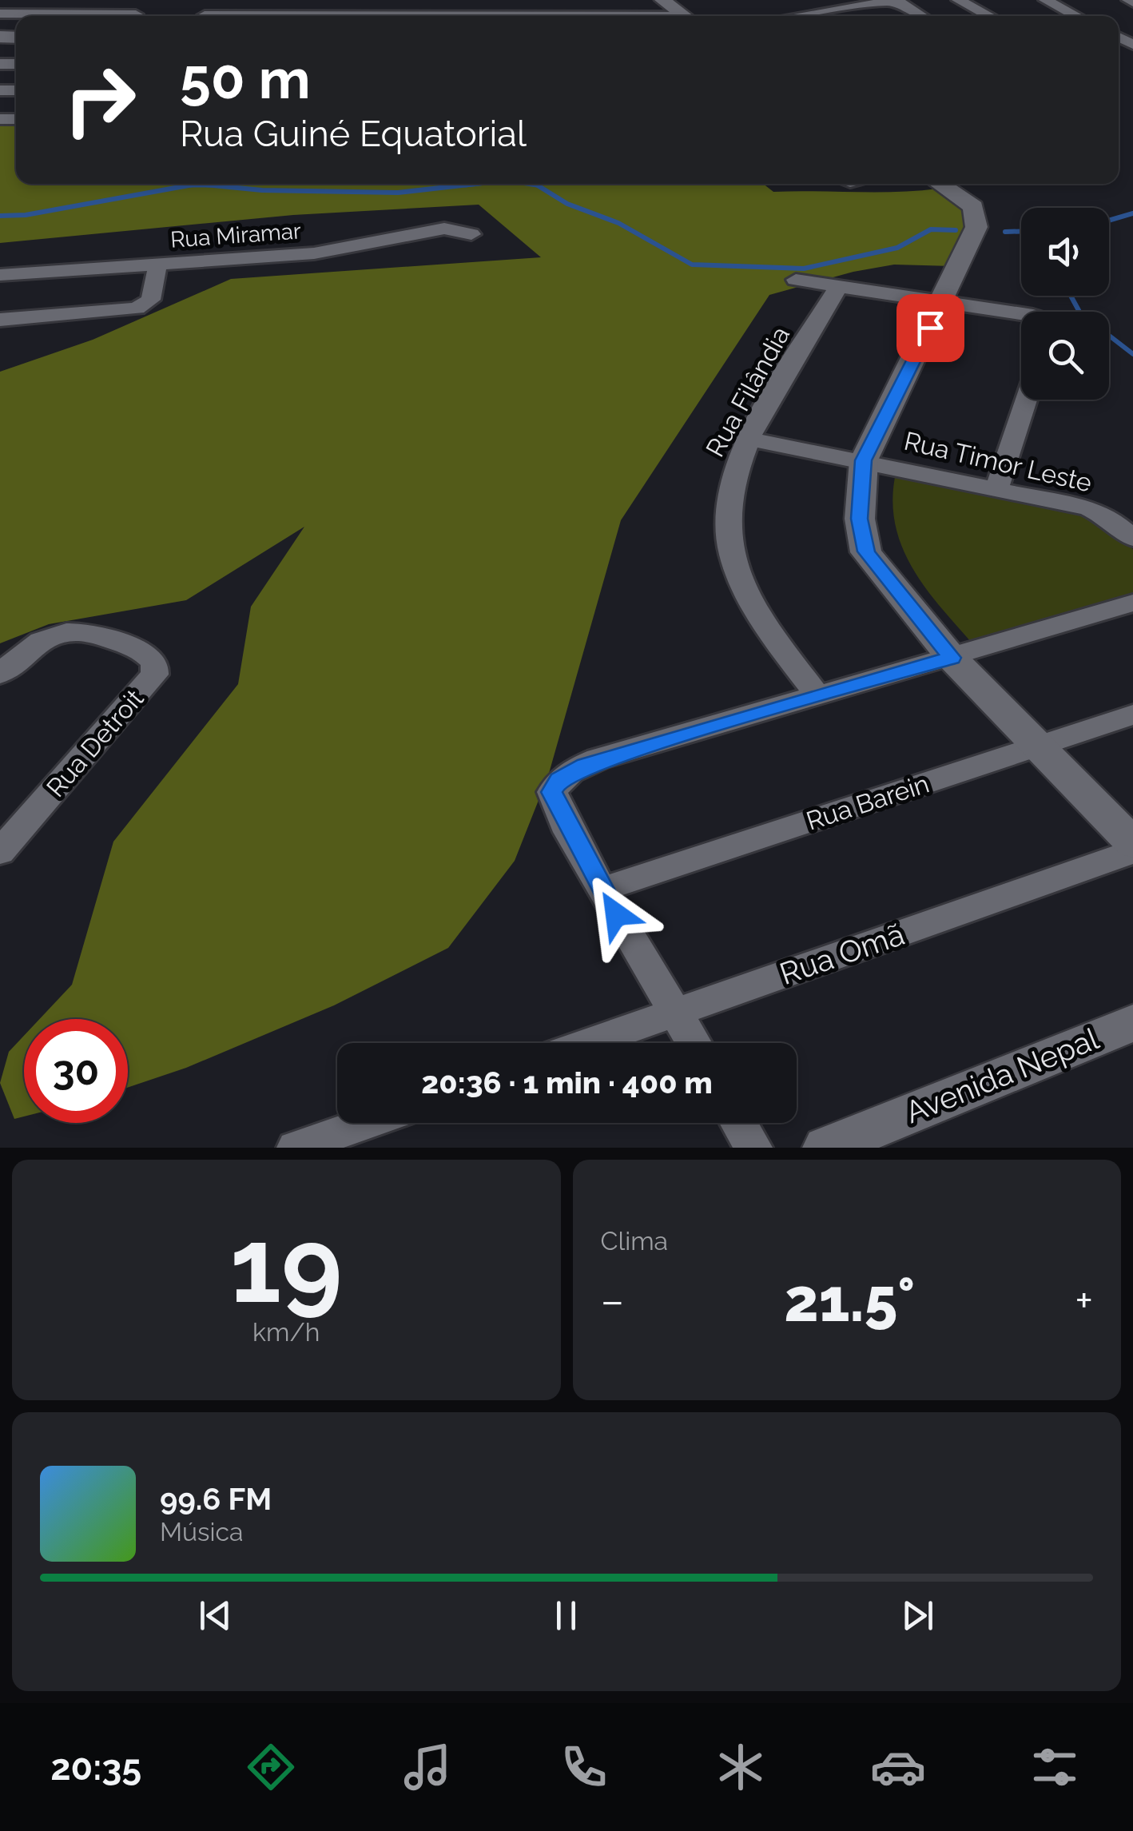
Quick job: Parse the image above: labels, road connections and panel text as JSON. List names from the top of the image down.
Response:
{
  "streets": {
    "street": [
      "Rua Miramar",
      "Rua Filândia",
      "Rua Timor Leste",
      "Rua Detroit",
      "Rua Barein",
      "Rua Omã",
      "Avenida Nepal"
    ]
  },
  "crossings": [
    ["Rua Filândia", "Rua Timor Leste"]
  ],
  "page": {
    "turn": ["50 m", "Rua Guiné Equatorial"],
    "limit": "30",
    "trip": "20:36 · 1 min · 400 m",
    "tile": [
      ["19", "km/h"],
      "Clima"
    ],
    "heat": ["−", "21.5°", "+"],
    "song": ["99.6 FM", "Música"],
    "tabs": "20:35"
  }
}
